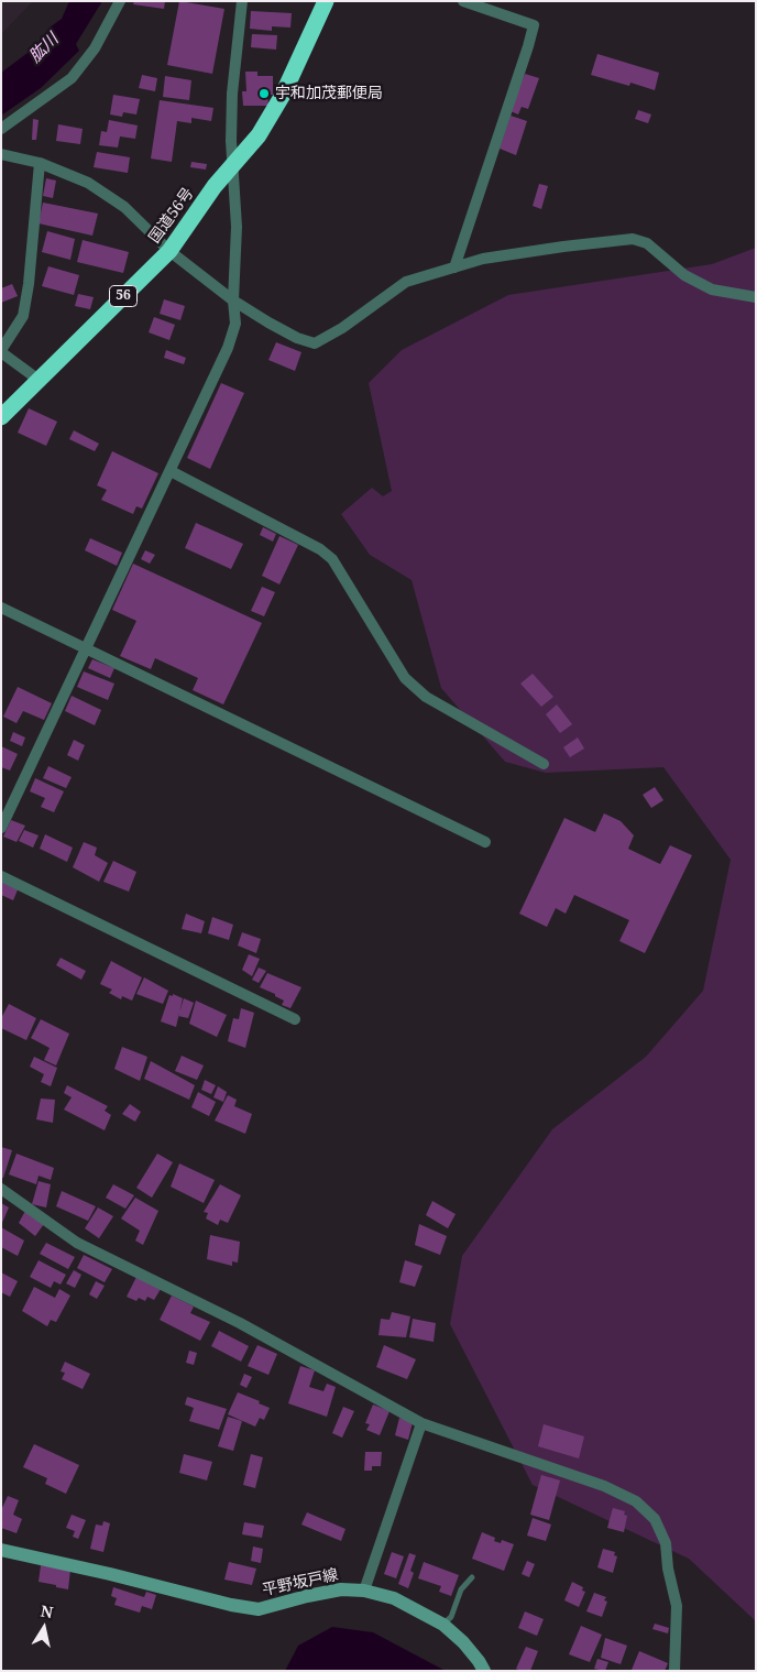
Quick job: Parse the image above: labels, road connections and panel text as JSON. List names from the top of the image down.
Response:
{
  "streets": {
    "highway": ["国道56号", "56"],
    "main road": ["平野坂戸線"]
  },
  "water": ["肱川"],
  "places": ["宇和加茂郵便局"],
  "north": "top"
}
